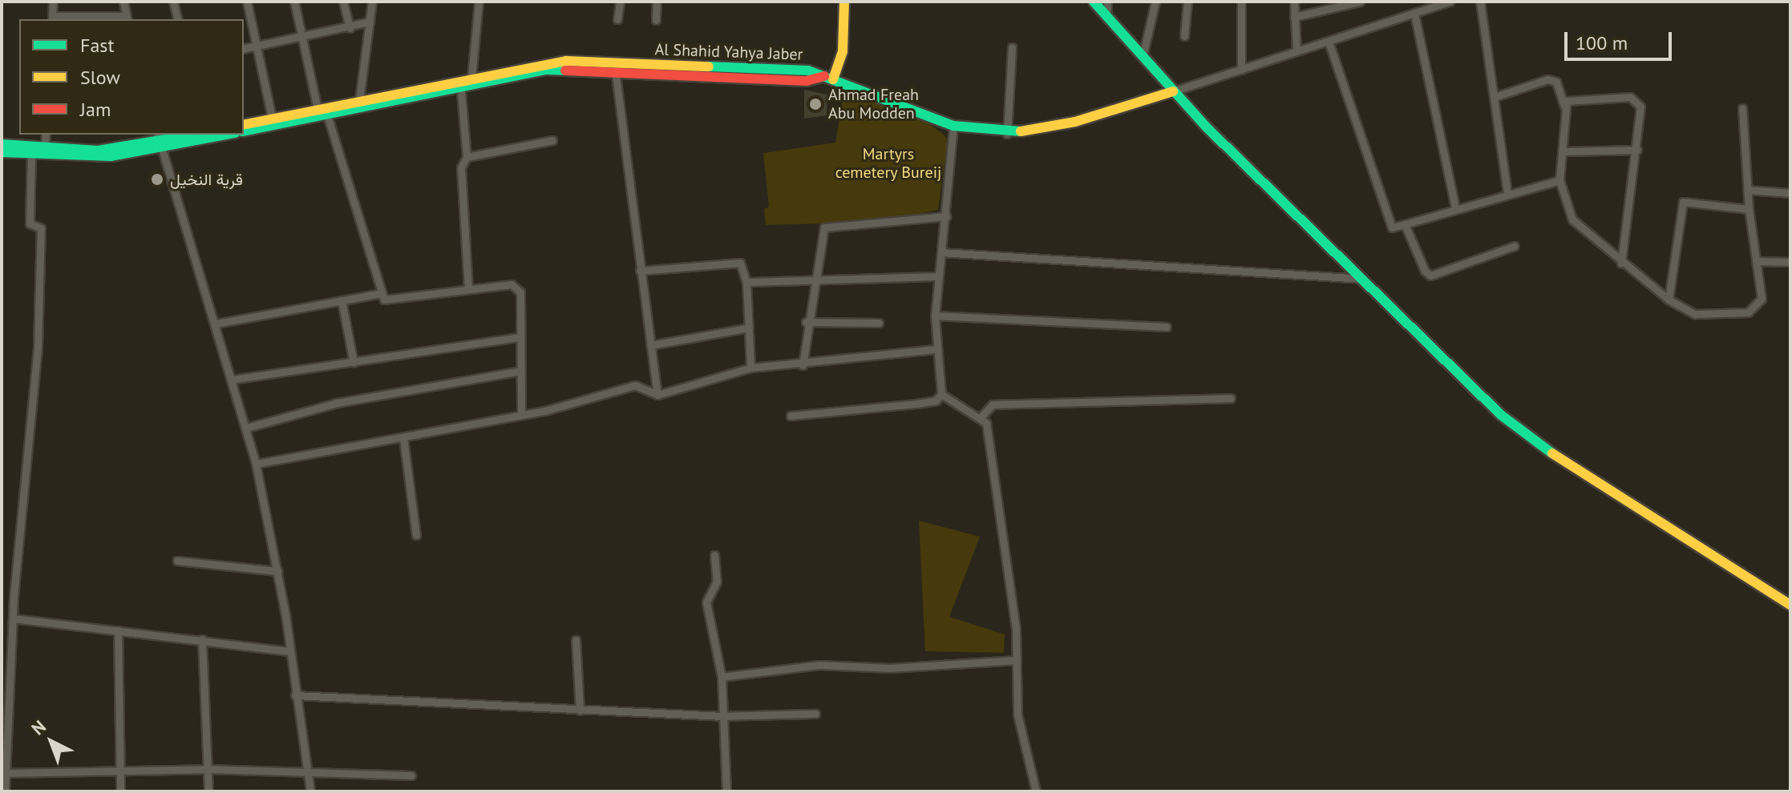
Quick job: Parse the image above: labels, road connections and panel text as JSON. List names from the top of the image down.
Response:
{
  "streets": {
    "street": ["Al Shahid Yahya Jaber"]
  },
  "parks": ["Martyrs cemetery Bureij"],
  "places": ["Ahmad Freah Abu Modden", "قرية النخيل"],
  "legend": ["Fast", "Slow", "Jam"],
  "scale_bar": "100 m",
  "north": "top left"
}
